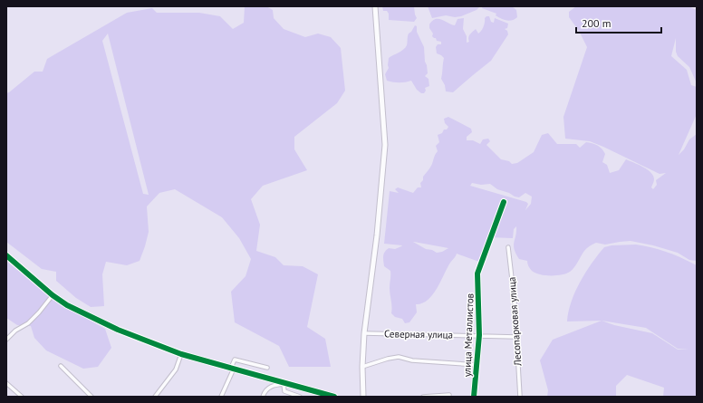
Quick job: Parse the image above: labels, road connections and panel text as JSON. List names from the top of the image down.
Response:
{
  "streets": {
    "street": ["Лесопарковая улица", "Северная улица", "улица Металлистов"]
  },
  "crossings": [
    ["Лесопарковая улица", "Северная улица"],
    ["Северная улица", "улица Металлистов"]
  ],
  "scale_bar": "200 m"
}
